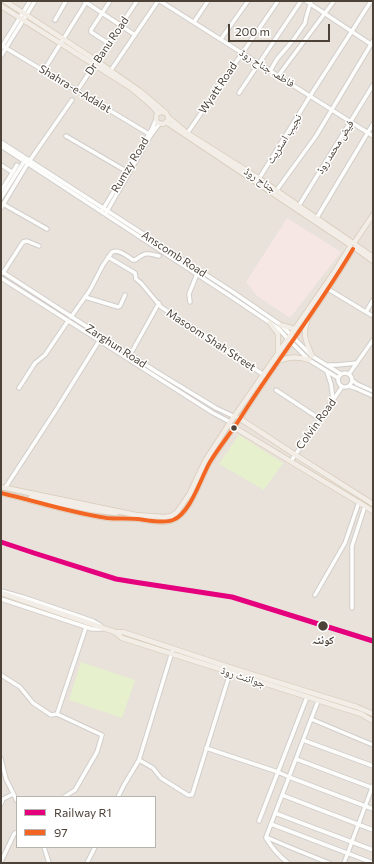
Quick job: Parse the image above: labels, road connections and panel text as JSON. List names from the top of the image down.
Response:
{
  "streets": {
    "main road": ["جناح روڈ", "Zarghun Road", "جوائنٹ روڈ"],
    "street": [
      "Dr Banu Road",
      "فاطمہ جناح روڈ",
      "Wyatt Road",
      "Shahra-e-Adalat",
      "نجیب اسٹریٹ",
      "فیض محمد روڈ",
      "Rumzy Road",
      "Anscomb Road",
      "Masoom Shah Street",
      "Colvin Road"
    ]
  },
  "crossings": [
    ["Dr Banu Road", "Shahra-e-Adalat"],
    ["Dr Banu Road", "جناح روڈ"],
    ["فاطمہ جناح روڈ", "Wyatt Road"],
    ["فاطمہ جناح روڈ", "نجیب اسٹریٹ"],
    ["فاطمہ جناح روڈ", "فیض محمد روڈ"],
    ["Wyatt Road", "جناح روڈ"],
    ["Shahra-e-Adalat", "Rumzy Road"],
    ["نجیب اسٹریٹ", "جناح روڈ"],
    ["فیض محمد روڈ", "جناح روڈ"],
    ["Rumzy Road", "جناح روڈ"],
    ["Rumzy Road", "Anscomb Road"],
    ["Anscomb Road", "Colvin Road"],
    ["Zarghun Road", "Colvin Road"]
  ],
  "places": ["کوئٹہ"],
  "lines": ["transit line 97", "rail line R1"],
  "legend": ["Railway R1", "97"],
  "scale_bar": "200 m"
}
